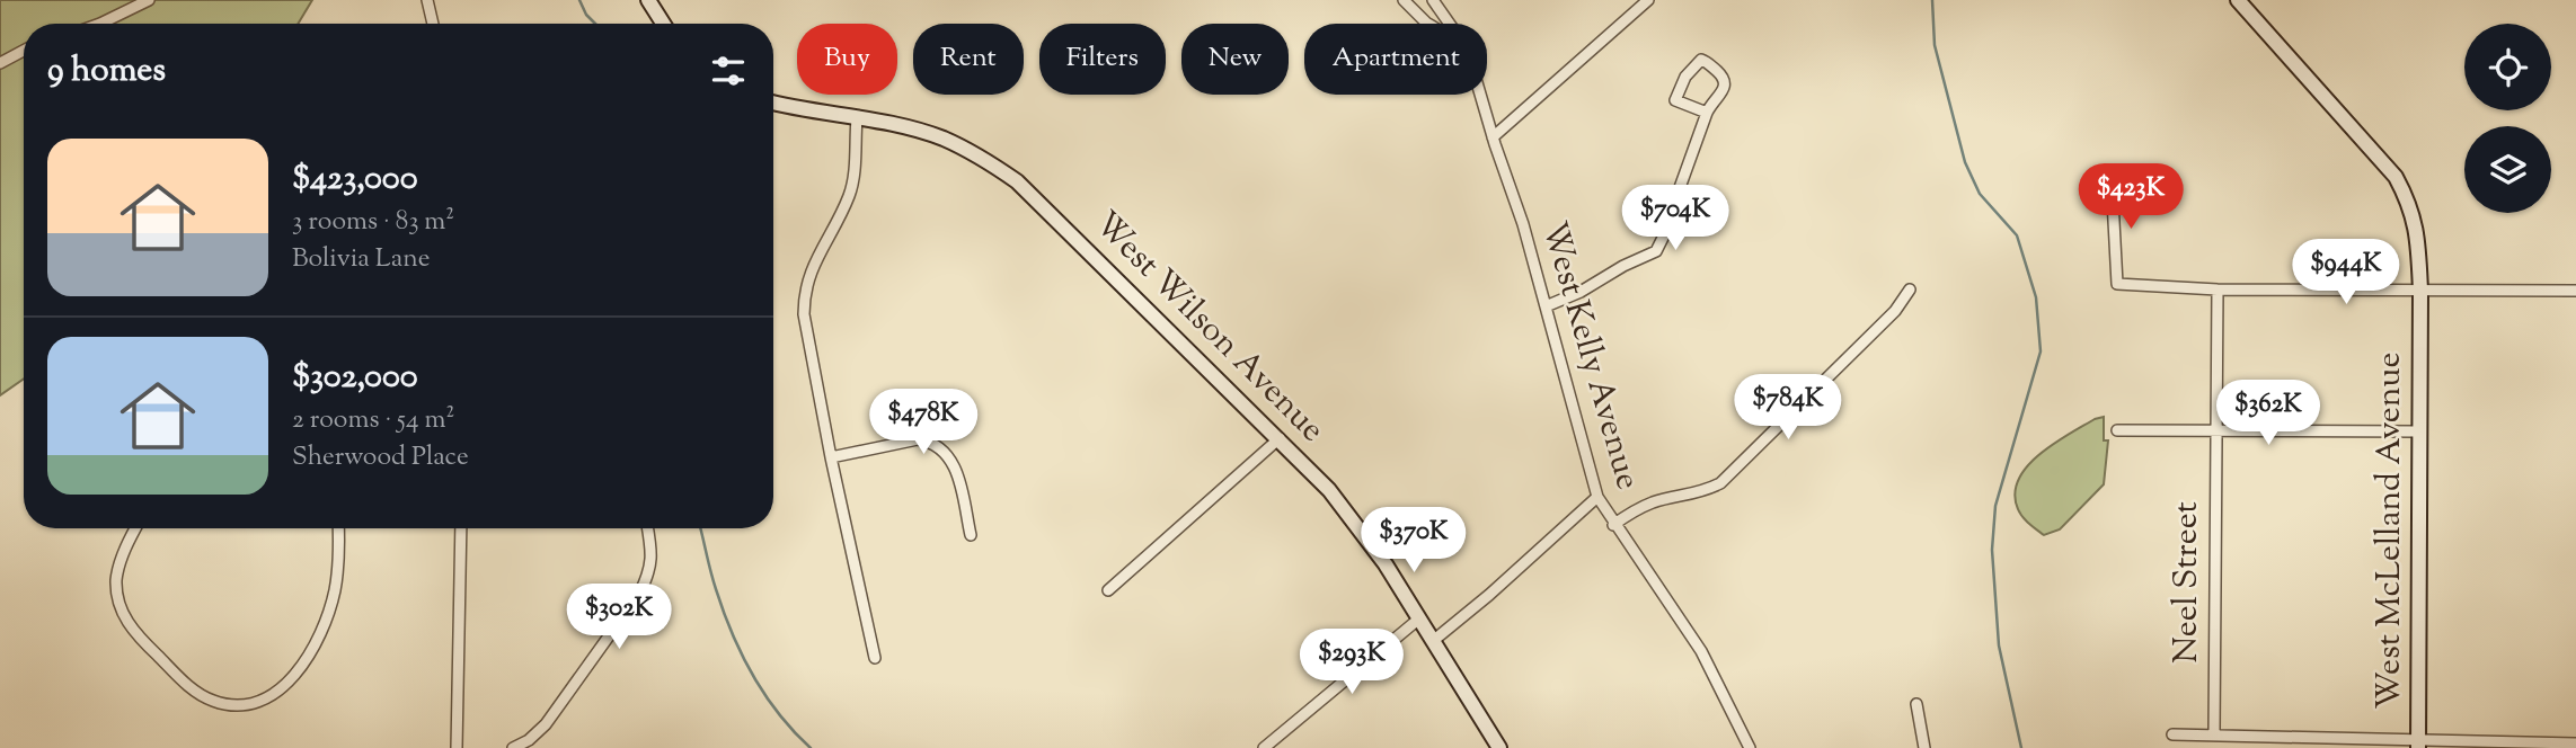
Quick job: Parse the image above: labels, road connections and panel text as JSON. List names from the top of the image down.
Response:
{
  "streets": {
    "street": [
      "West Wilson Avenue",
      "West Kelly Avenue",
      "West McLelland Avenue",
      "Neel Street"
    ]
  },
  "page": {
    "chip": [
      "Buy",
      "Rent",
      "Filters",
      "New",
      "Apartment"
    ],
    "heading": "9 homes",
    "list": [
      {
        "name": "$423,000",
        "note": "3 rooms · 83 m² · Bolivia Lane"
      },
      {
        "name": "$302,000",
        "note": "2 rooms · 54 m² · Sherwood Place"
      }
    ],
    "price": [
      "$423K",
      "$704K",
      "$944K",
      "$784K",
      "$362K",
      "$478K",
      "$370K",
      "$302K",
      "$293K"
    ]
  }
}
